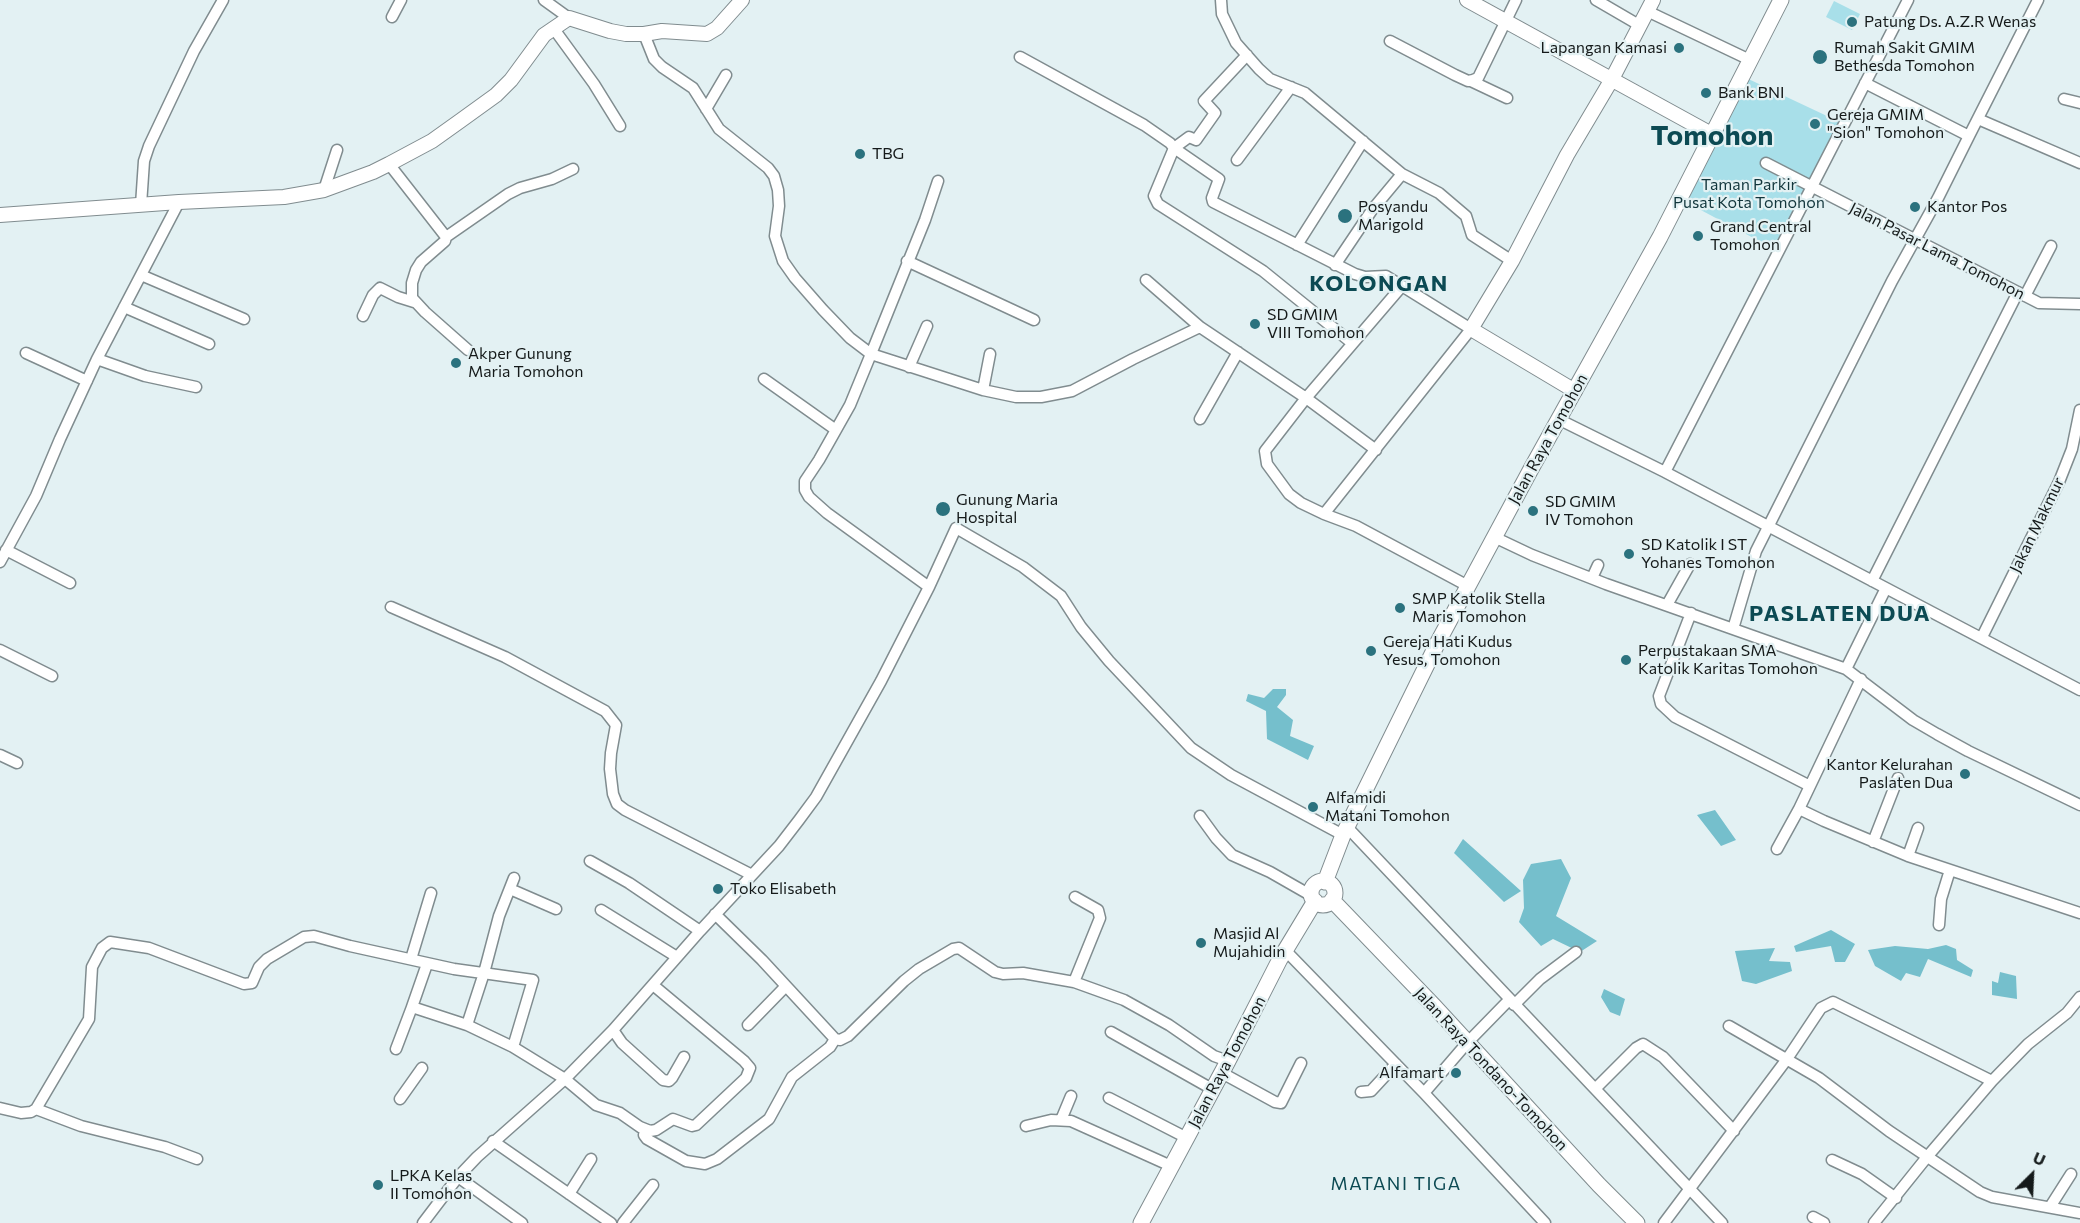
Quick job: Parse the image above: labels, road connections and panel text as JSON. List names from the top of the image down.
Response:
{
  "streets": {
    "highway": ["Jalan Raya Tomohon", "Jalan Raya Tondano-Tomohon"],
    "street": ["Jalan Pasar Lama Tomohon", "Jakan Makmur"]
  },
  "crossings": [
    ["Jalan Raya Tomohon", "Jalan Raya Tondano-Tomohon"]
  ],
  "districts": [
    "Tomohon",
    "KOLONGAN",
    "PASLATEN DUA",
    "MATANI TIGA"
  ],
  "parks": ["Taman Parkir Pusat Kota Tomohon"],
  "places": [
    "Patung Ds. A.Z.R Wenas",
    "Lapangan Kamasi",
    "Rumah Sakit GMIM Bethesda Tomohon",
    "Bank BNI",
    "Gereja GMIM \"Sion\" Tomohon",
    "TBG",
    "Kantor Pos",
    "Posyandu Marigold",
    "Grand Central Tomohon",
    "SD GMIM VIII Tomohon",
    "Akper Gunung Maria Tomohon",
    "Gunung Maria Hospital",
    "SD GMIM IV Tomohon",
    "SD Katolik I ST Yohanes Tomohon",
    "SMP Katolik Stella Maris Tomohon",
    "Gereja Hati Kudus Yesus, Tomohon",
    "Perpustakaan SMA Katolik Karitas Tomohon",
    "Kantor Kelurahan Paslaten Dua",
    "Alfamidi Matani Tomohon",
    "Toko Elisabeth",
    "Masjid Al Mujahidin",
    "Alfamart",
    "LPKA Kelas II Tomohon"
  ],
  "north": "top right"
}
